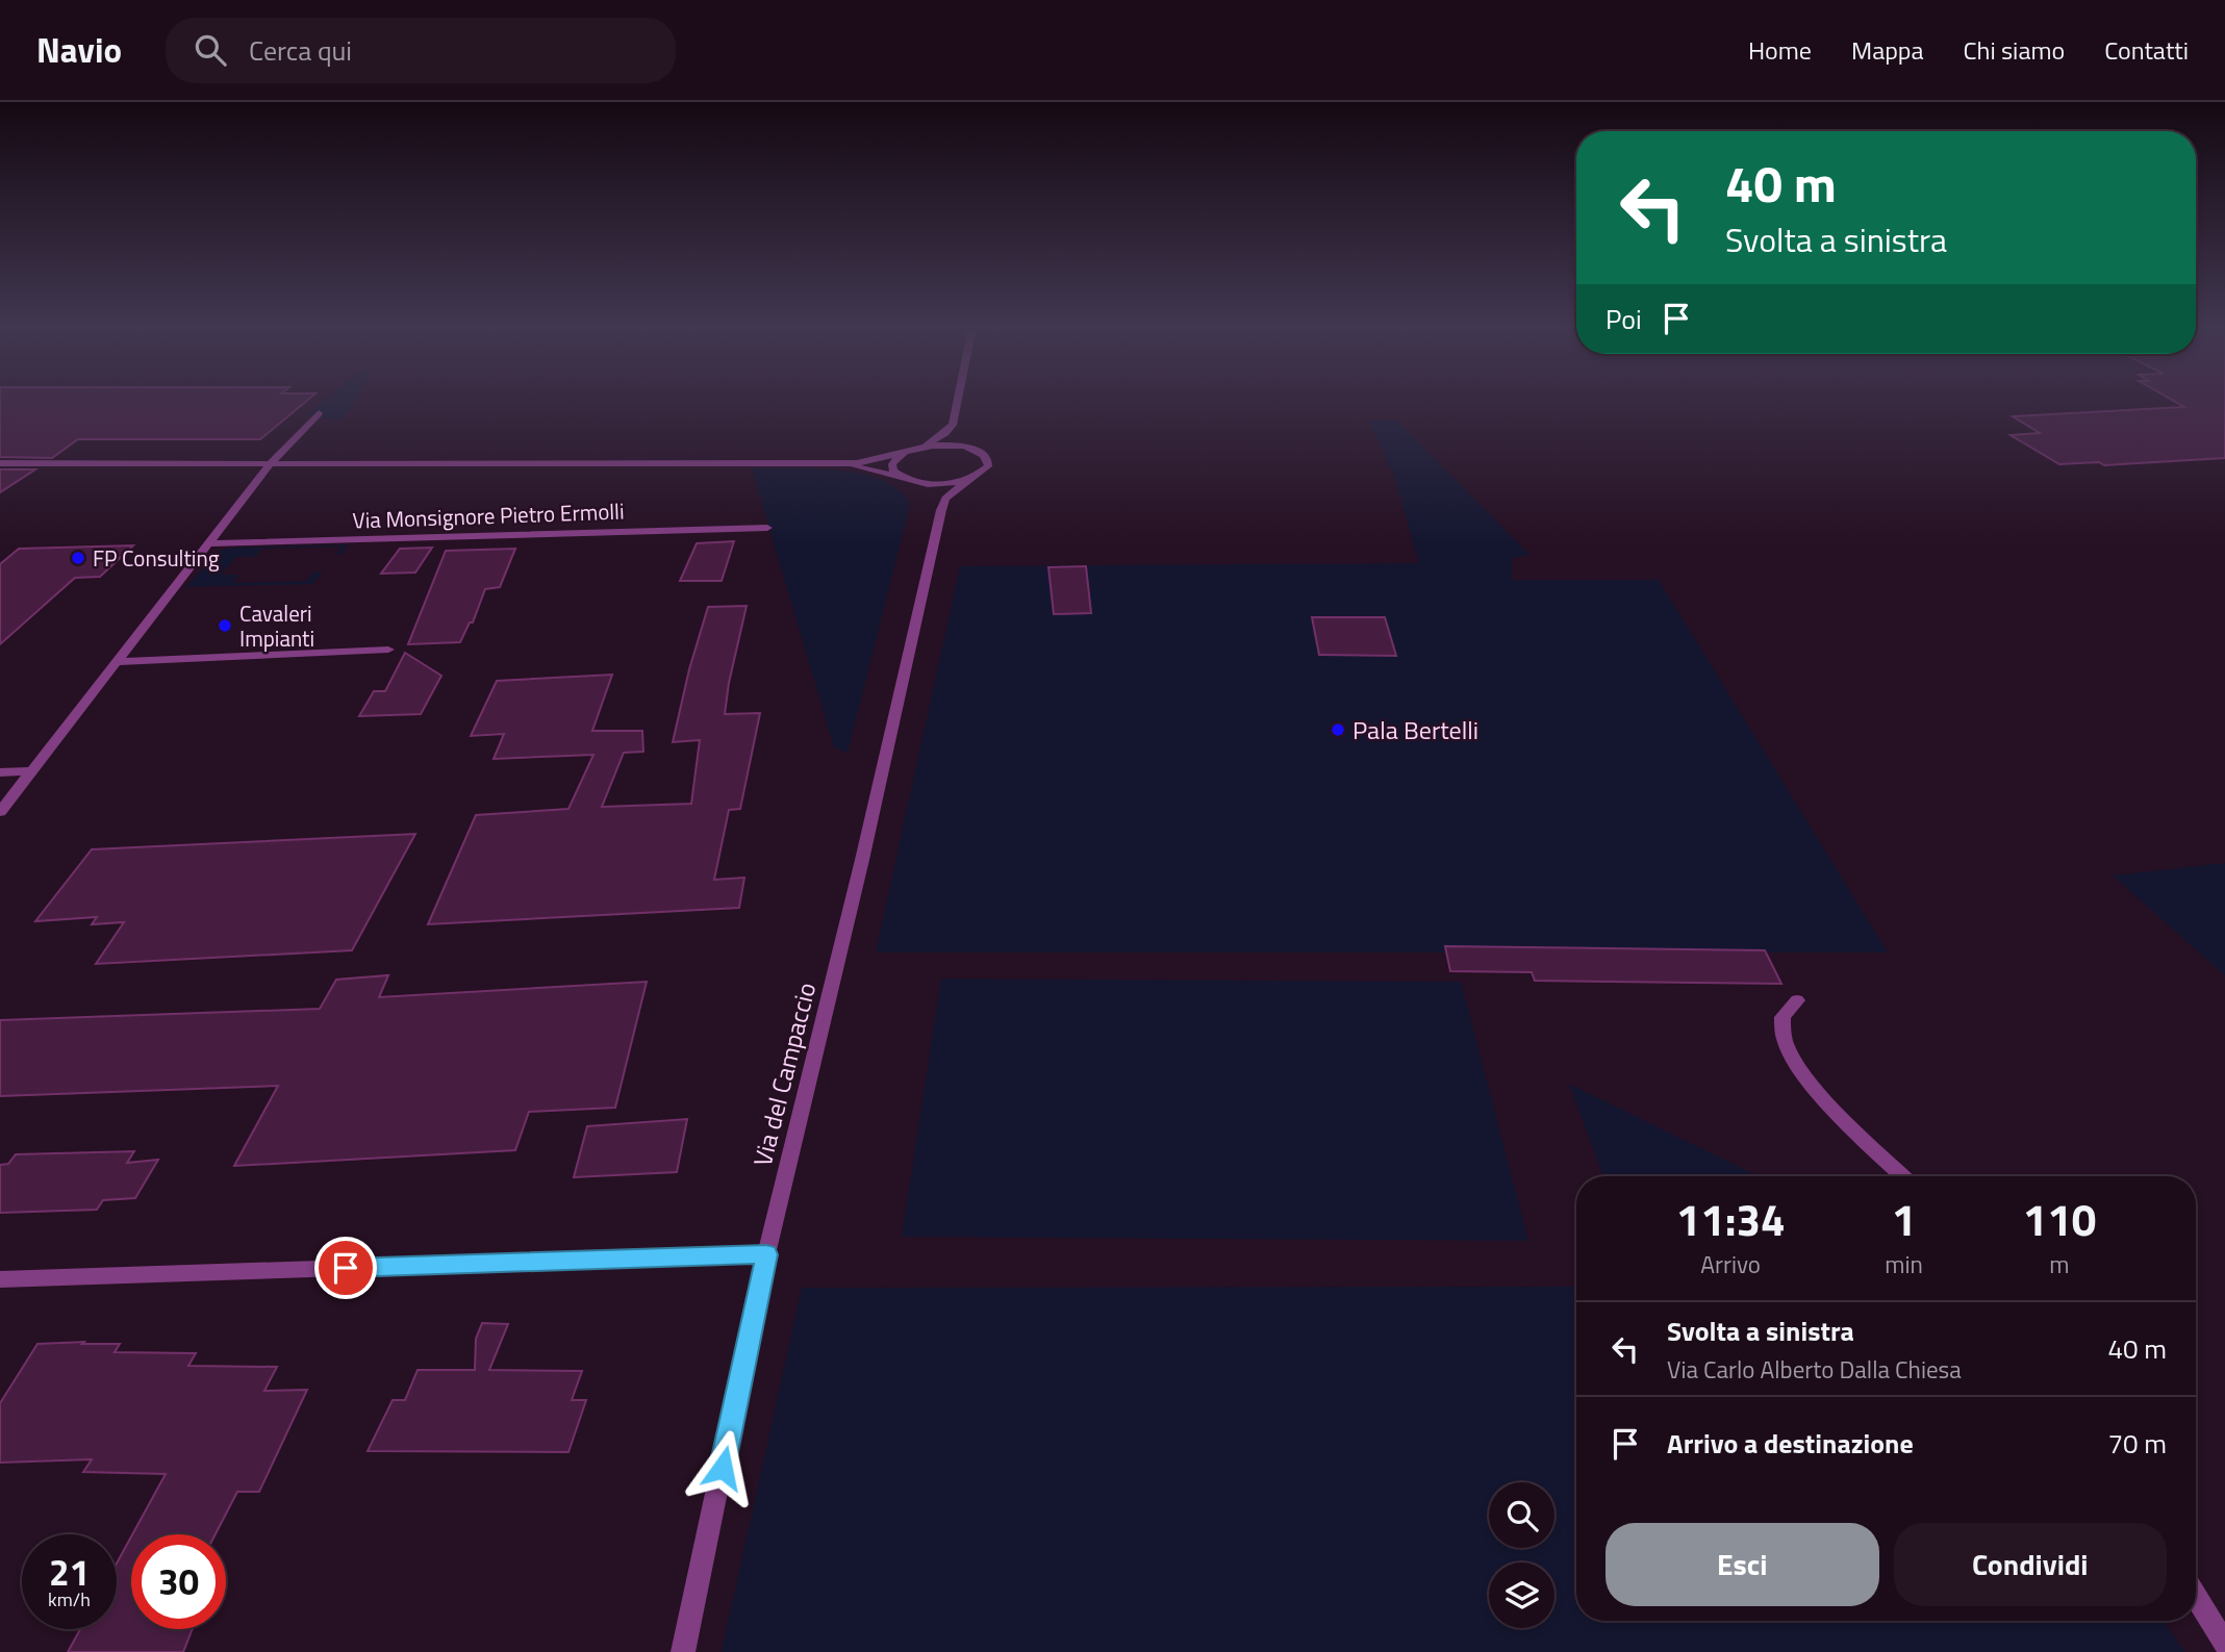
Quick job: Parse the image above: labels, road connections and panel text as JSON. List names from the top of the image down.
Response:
{
  "streets": {
    "street": ["Via Monsignore Pietro Ermolli", "Via del Campaccio"]
  },
  "places": ["FP Consulting", "Cavaleri Impianti", "Pala Bertelli"],
  "page": {
    "header": "Navio",
    "search": "Cerca qui",
    "nav": [
      "Home",
      "Mappa",
      "Chi siamo",
      "Contatti"
    ],
    "turn": ["40 m", "Svolta a sinistra"],
    "then": "Poi",
    "eta": [
      "11:34",
      "Arrivo",
      "1",
      "min",
      "110",
      "m"
    ],
    "list": [
      {
        "name": "Svolta a sinistra",
        "note": "Via Carlo Alberto Dalla Chiesa",
        "value": "40 m"
      },
      {
        "name": "Arrivo a destinazione",
        "value": "70 m"
      }
    ],
    "buttons": ["Esci", "Condividi"],
    "speed": "21 km/h",
    "limit": "30"
  }
}
